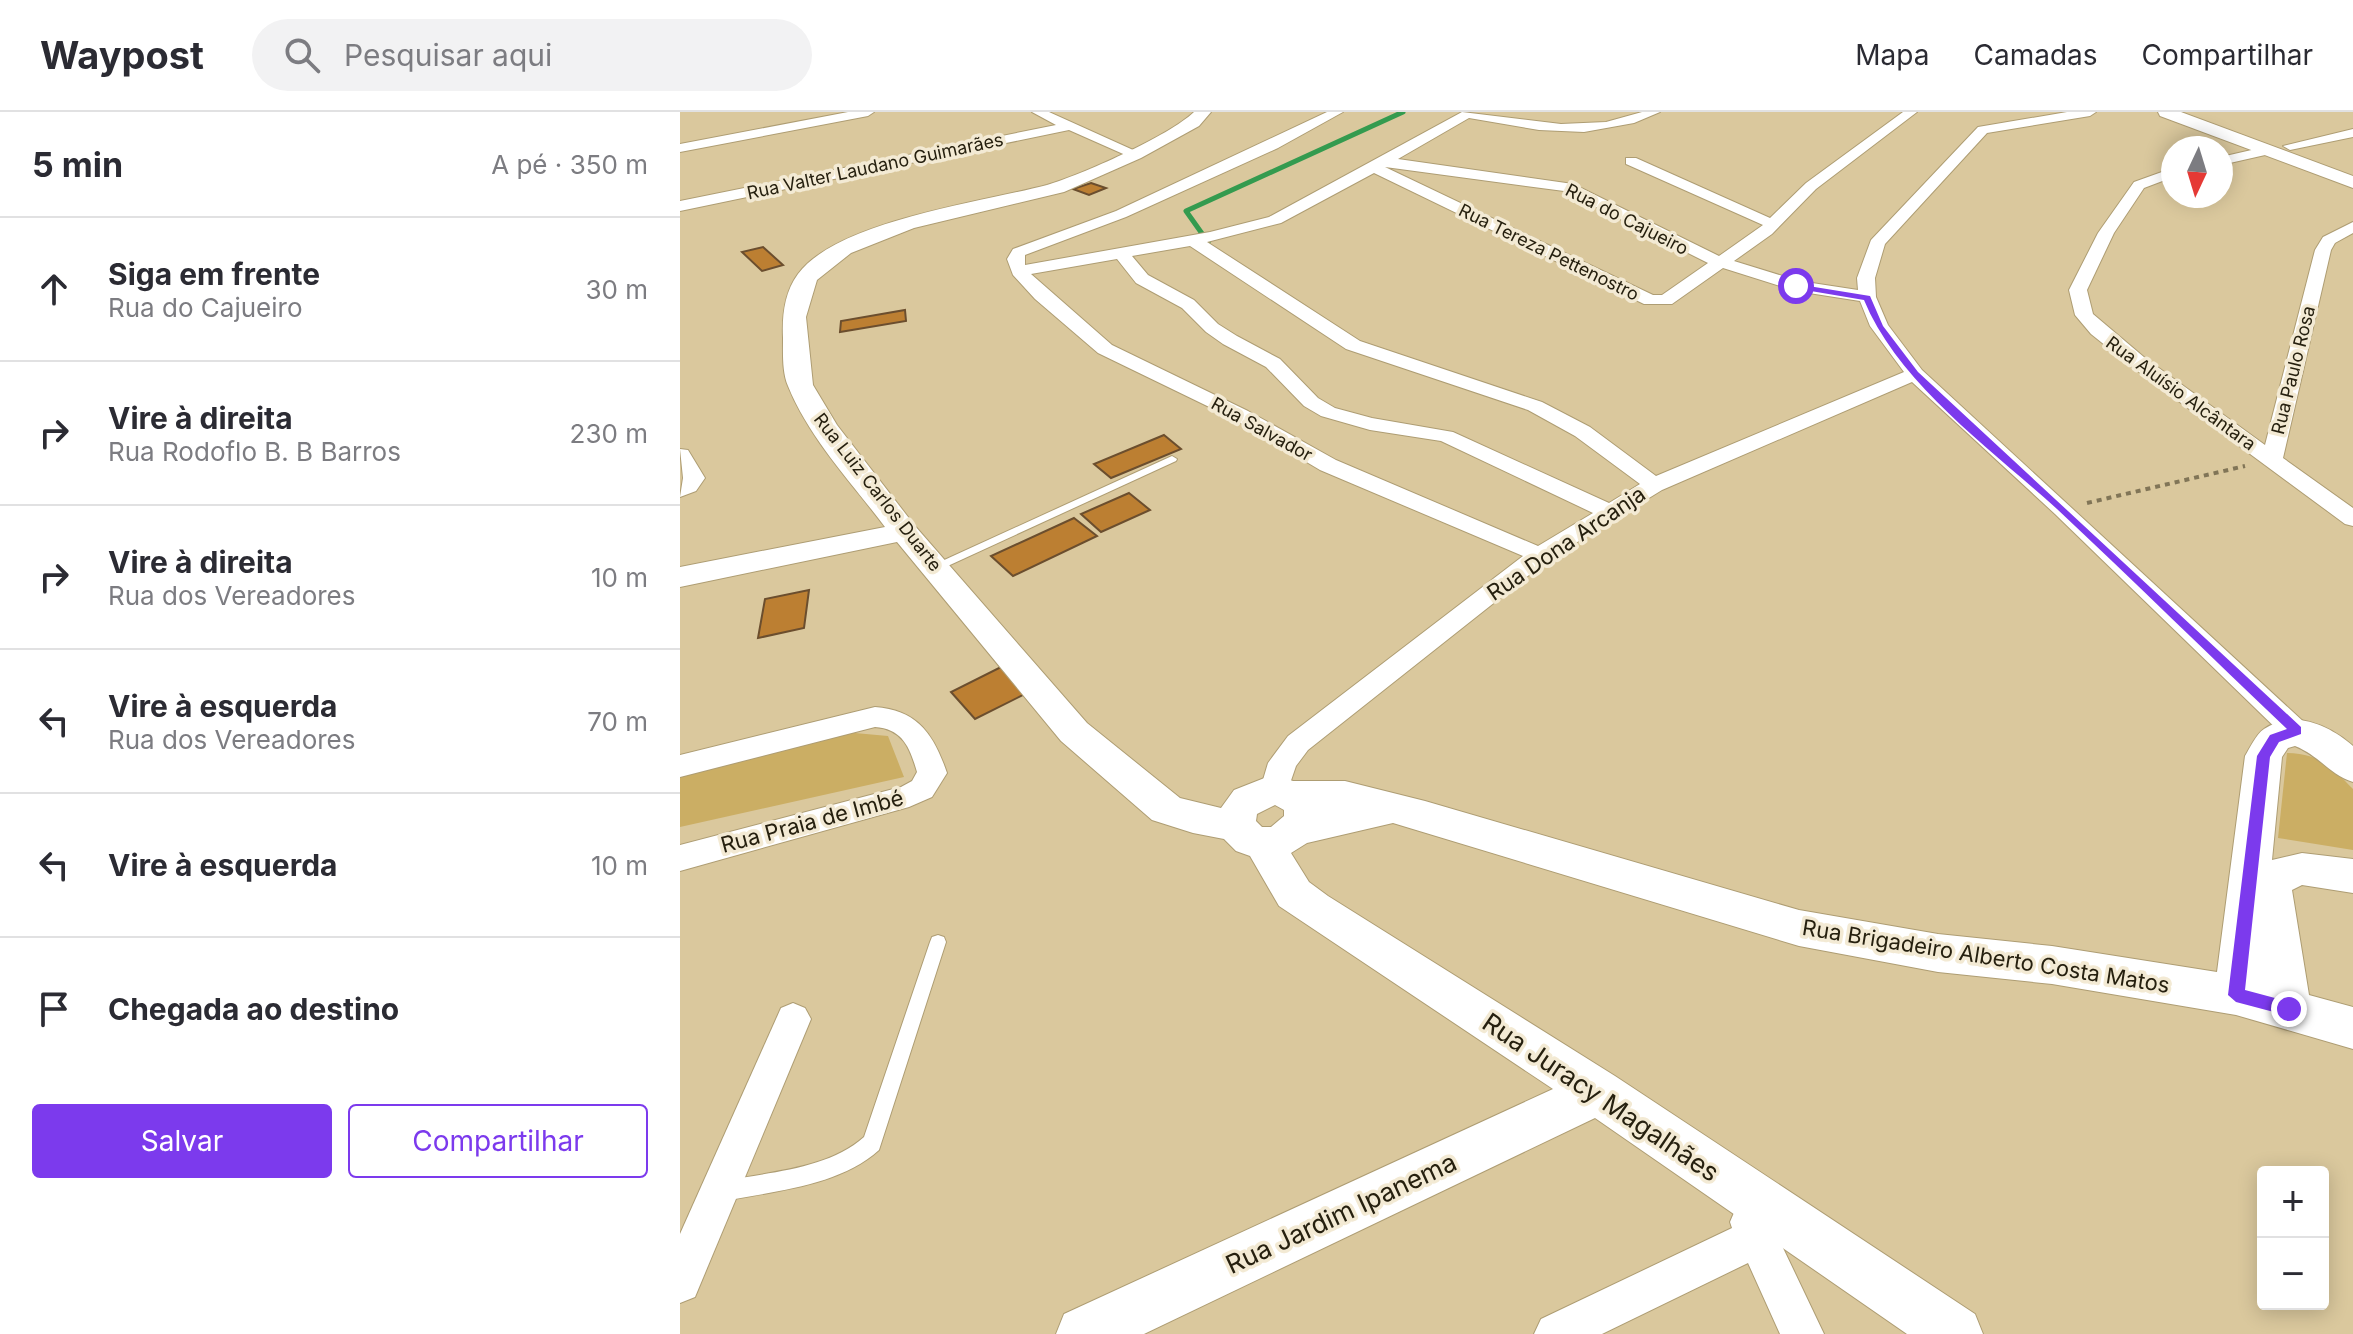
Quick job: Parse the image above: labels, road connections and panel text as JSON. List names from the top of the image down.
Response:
{
  "streets": {
    "street": [
      "Rua Valter Laudano Guimarães",
      "Rua do Cajueiro",
      "Rua Tereza Pettenostro",
      "Rua Paulo Rosa",
      "Rua Aluísio Alcântara",
      "Rua Salvador",
      "Rua Luiz Carlos Duarte",
      "Rua Dona Arcanja",
      "Rua Praia de Imbé",
      "Rua Brigadeiro Alberto Costa Matos",
      "Rua Juracy Magalhães",
      "Rua Jardim Ipanema"
    ]
  },
  "crossings": [
    ["Rua do Cajueiro", "Rua Tereza Pettenostro"],
    ["Rua Paulo Rosa", "Rua Aluísio Alcântara"],
    ["Rua Salvador", "Rua Dona Arcanja"],
    ["Rua Luiz Carlos Duarte", "Rua Dona Arcanja"],
    ["Rua Luiz Carlos Duarte", "Rua Brigadeiro Alberto Costa Matos"],
    ["Rua Luiz Carlos Duarte", "Rua Juracy Magalhães"],
    ["Rua Dona Arcanja", "Rua Brigadeiro Alberto Costa Matos"],
    ["Rua Dona Arcanja", "Rua Juracy Magalhães"],
    ["Rua Brigadeiro Alberto Costa Matos", "Rua Juracy Magalhães"],
    ["Rua Juracy Magalhães", "Rua Jardim Ipanema"]
  ],
  "north": "bottom",
  "page": {
    "header": "Waypost",
    "search": "Pesquisar aqui",
    "nav": ["Mapa", "Camadas", "Compartilhar"],
    "heading": ["5 min", "A pé · 350 m"],
    "list": [
      ["Siga em frente", "Rua do Cajueiro", "30 m"],
      ["Vire à direita", "Rua Rodoflo B. B Barros", "230 m"],
      ["Vire à direita", "Rua dos Vereadores", "10 m"],
      ["Vire à esquerda", "Rua dos Vereadores", "70 m"],
      ["Vire à esquerda", "10 m"],
      "Chegada ao destino"
    ],
    "buttons": ["Salvar", "Compartilhar"],
    "map_buttons": ["+", "−"]
  }
}
